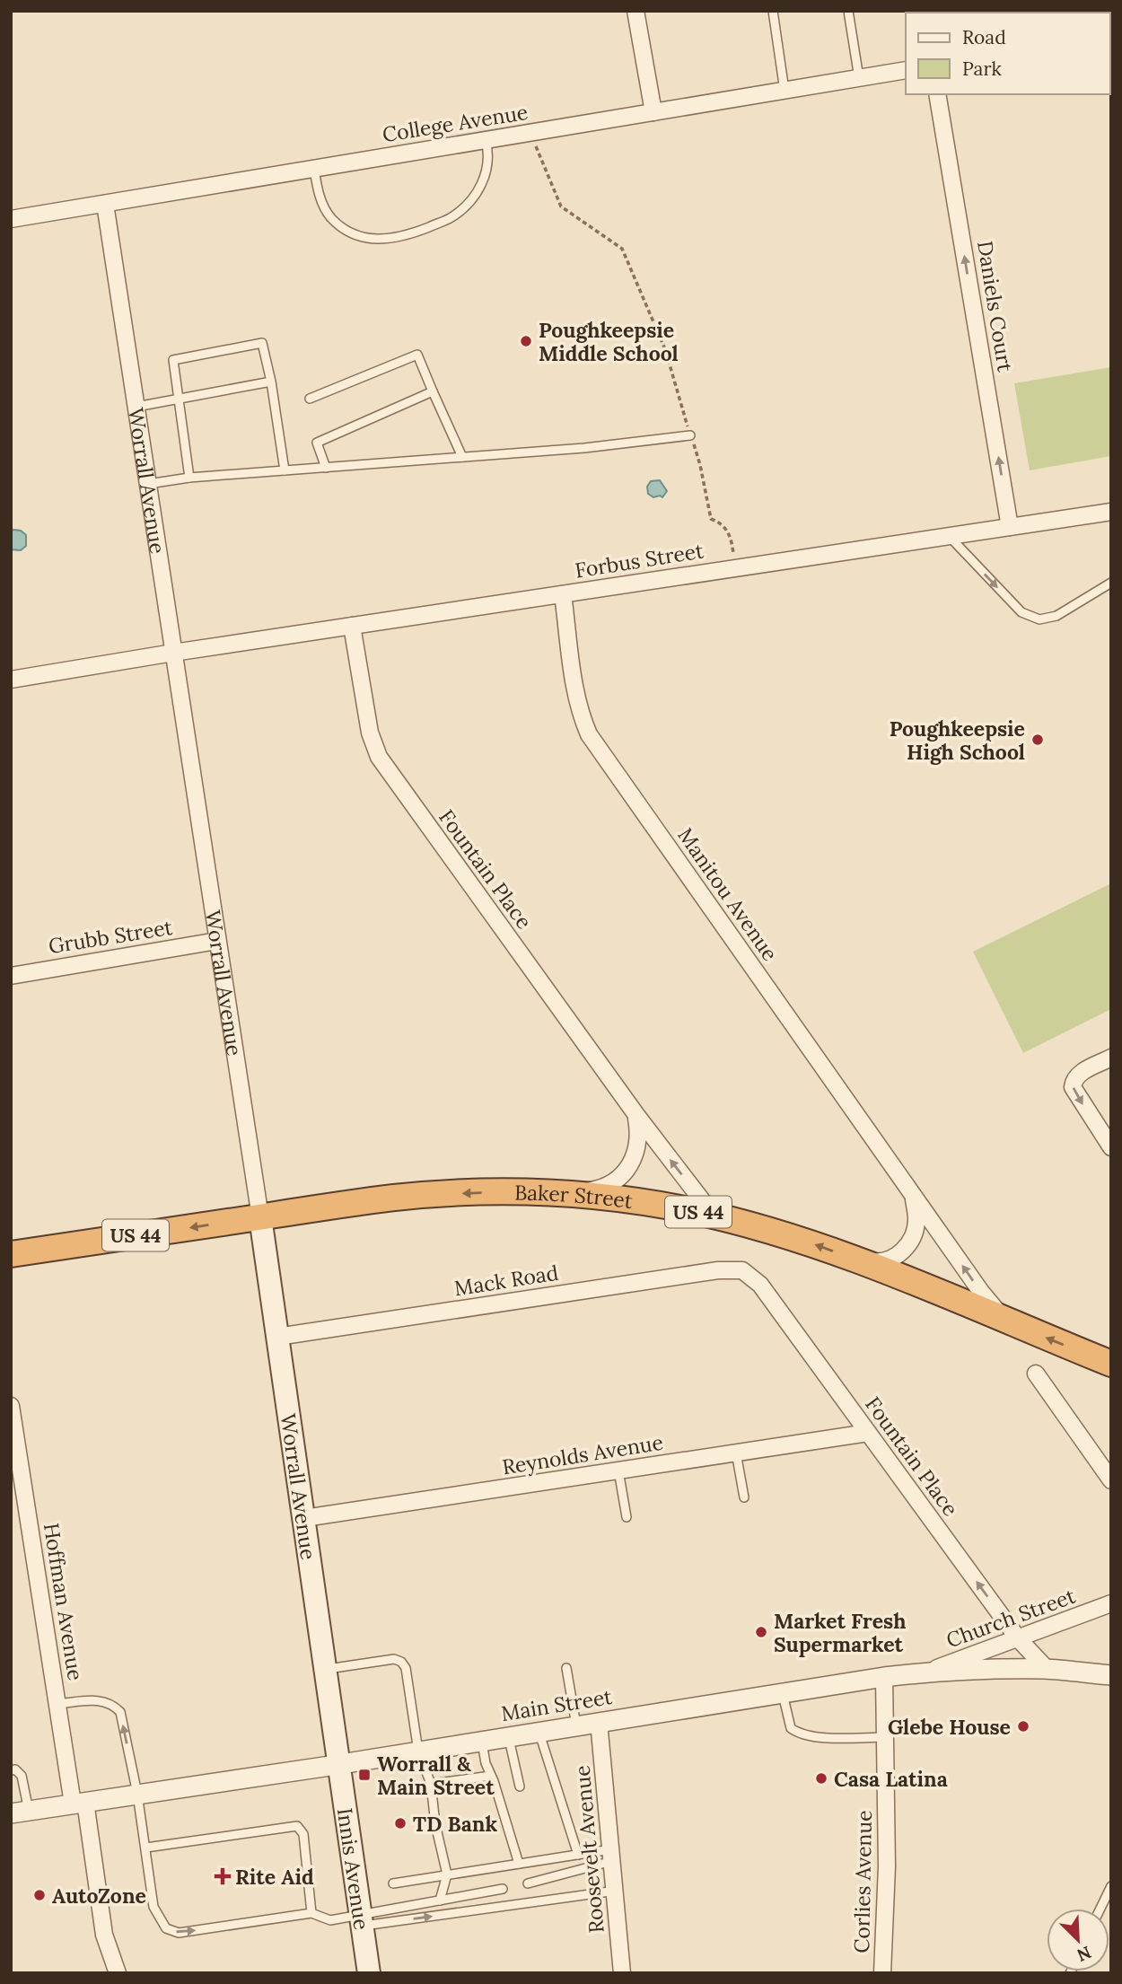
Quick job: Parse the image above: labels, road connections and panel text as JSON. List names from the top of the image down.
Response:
{
  "streets": {
    "highway": ["Baker Street", "US 44"],
    "main road": ["Worrall Avenue", "Innis Avenue"],
    "street": [
      "College Avenue",
      "Daniels Court",
      "Forbus Street",
      "Fountain Place",
      "Manitou Avenue",
      "Grubb Street",
      "Mack Road",
      "Reynolds Avenue",
      "Hoffman Avenue",
      "Church Street",
      "Main Street",
      "Roosevelt Avenue",
      "Corlies Avenue"
    ]
  },
  "crossings": [
    ["College Avenue", "Worrall Avenue"],
    ["Daniels Court", "Forbus Street"],
    ["Worrall Avenue", "Forbus Street"],
    ["Worrall Avenue", "Grubb Street"],
    ["Worrall Avenue", "Baker Street"],
    ["Worrall Avenue", "Mack Road"],
    ["Worrall Avenue", "Reynolds Avenue"],
    ["Worrall Avenue", "Main Street"],
    ["Worrall Avenue", "Innis Avenue"],
    ["Forbus Street", "Fountain Place"],
    ["Forbus Street", "Manitou Avenue"],
    ["Fountain Place", "Baker Street"],
    ["Fountain Place", "Mack Road"],
    ["Fountain Place", "Reynolds Avenue"],
    ["Fountain Place", "Church Street"],
    ["Fountain Place", "Main Street"],
    ["Manitou Avenue", "Baker Street"],
    ["Hoffman Avenue", "Main Street"],
    ["Church Street", "Main Street"],
    ["Main Street", "Roosevelt Avenue"],
    ["Main Street", "Innis Avenue"],
    ["Main Street", "Corlies Avenue"]
  ],
  "one_way": ["Daniels Court", "Baker Street"],
  "places": {
    "other": [
      "Poughkeepsie Middle School",
      "Poughkeepsie High School",
      "Market Fresh Supermarket",
      "Glebe House",
      "Casa Latina",
      "TD Bank",
      "AutoZone"
    ],
    "transit": ["Worrall & Main Street"],
    "health": ["Rite Aid"]
  },
  "legend": ["Road", "Park"],
  "north": "bottom right"
}
